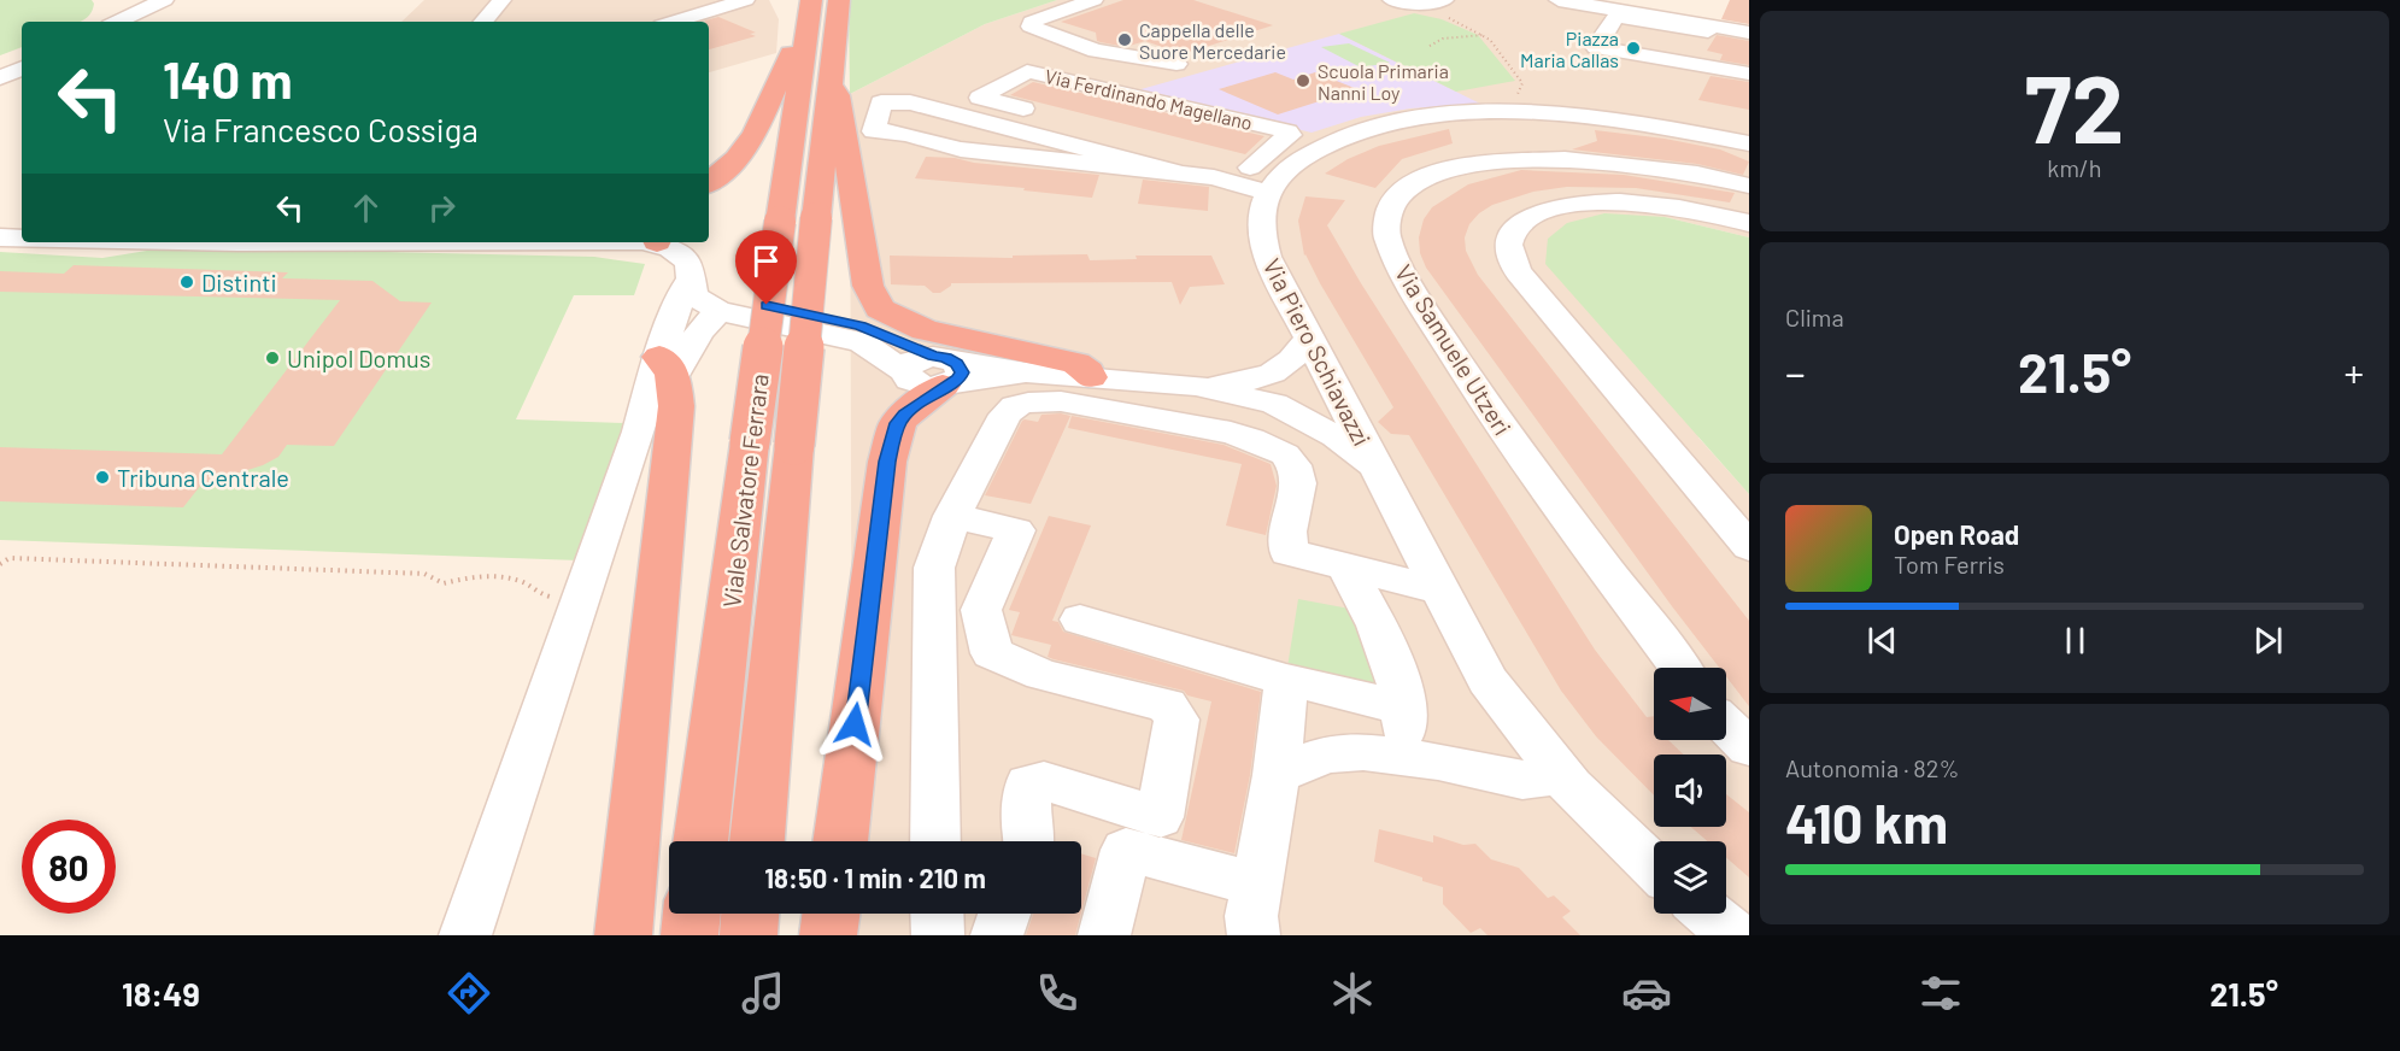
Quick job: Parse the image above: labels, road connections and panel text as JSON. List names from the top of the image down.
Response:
{
  "streets": {
    "highway": ["Viale Salvatore Ferrara"],
    "street": ["Via Ferdinando Magellano", "Via Samuele Utzeri", "Via Piero Schiavazzi"]
  },
  "crossings": [
    ["Via Ferdinando Magellano", "Via Piero Schiavazzi"]
  ],
  "places": [
    "Cappella delle Suore Mercedarie",
    "Piazza Maria Callas",
    "Scuola Primaria Nanni Loy",
    "Distinti",
    "Unipol Domus",
    "Tribuna Centrale"
  ],
  "north": "left",
  "page": {
    "tile": [
      ["72", "km/h"],
      "Clima",
      ["Autonomia · 82%", "410 km"]
    ],
    "turn": ["140 m", "Via Francesco Cossiga"],
    "heat": ["−", "21.5°", "+"],
    "song": ["Open Road", "Tom Ferris"],
    "limit": "80",
    "trip": "18:50 · 1 min · 210 m",
    "tabs": ["18:49", "21.5°"]
  }
}
